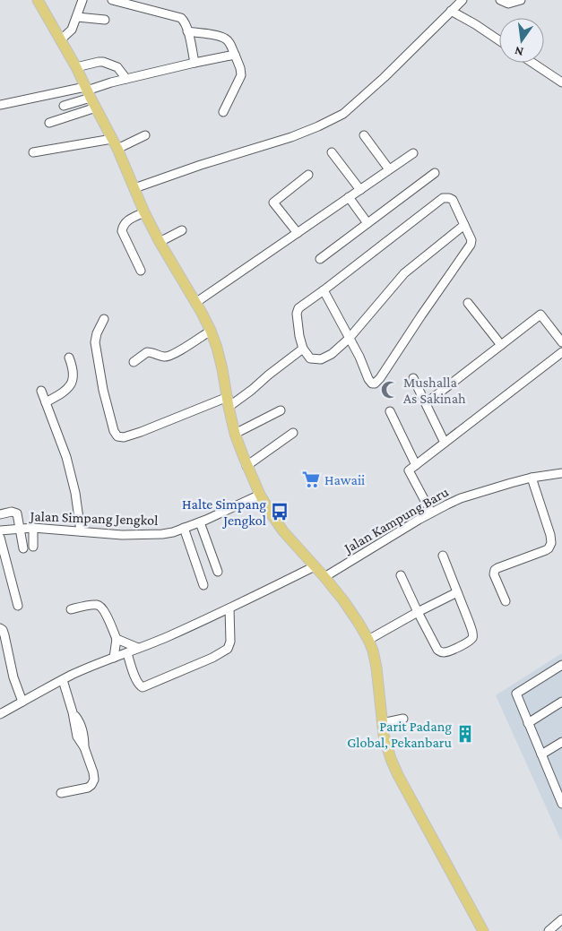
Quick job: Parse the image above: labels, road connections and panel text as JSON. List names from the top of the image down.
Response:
{
  "streets": {
    "street": ["Jalan Simpang Jengkol", "Jalan Kampung Baru"]
  },
  "places": {
    "mosque": ["Mushalla As Sakinah"],
    "supermarket": ["Hawaii"],
    "bus stop": ["Halte Simpang Jengkol"],
    "building": ["Parit Padang Global, Pekanbaru"]
  },
  "north": "bottom"
}
